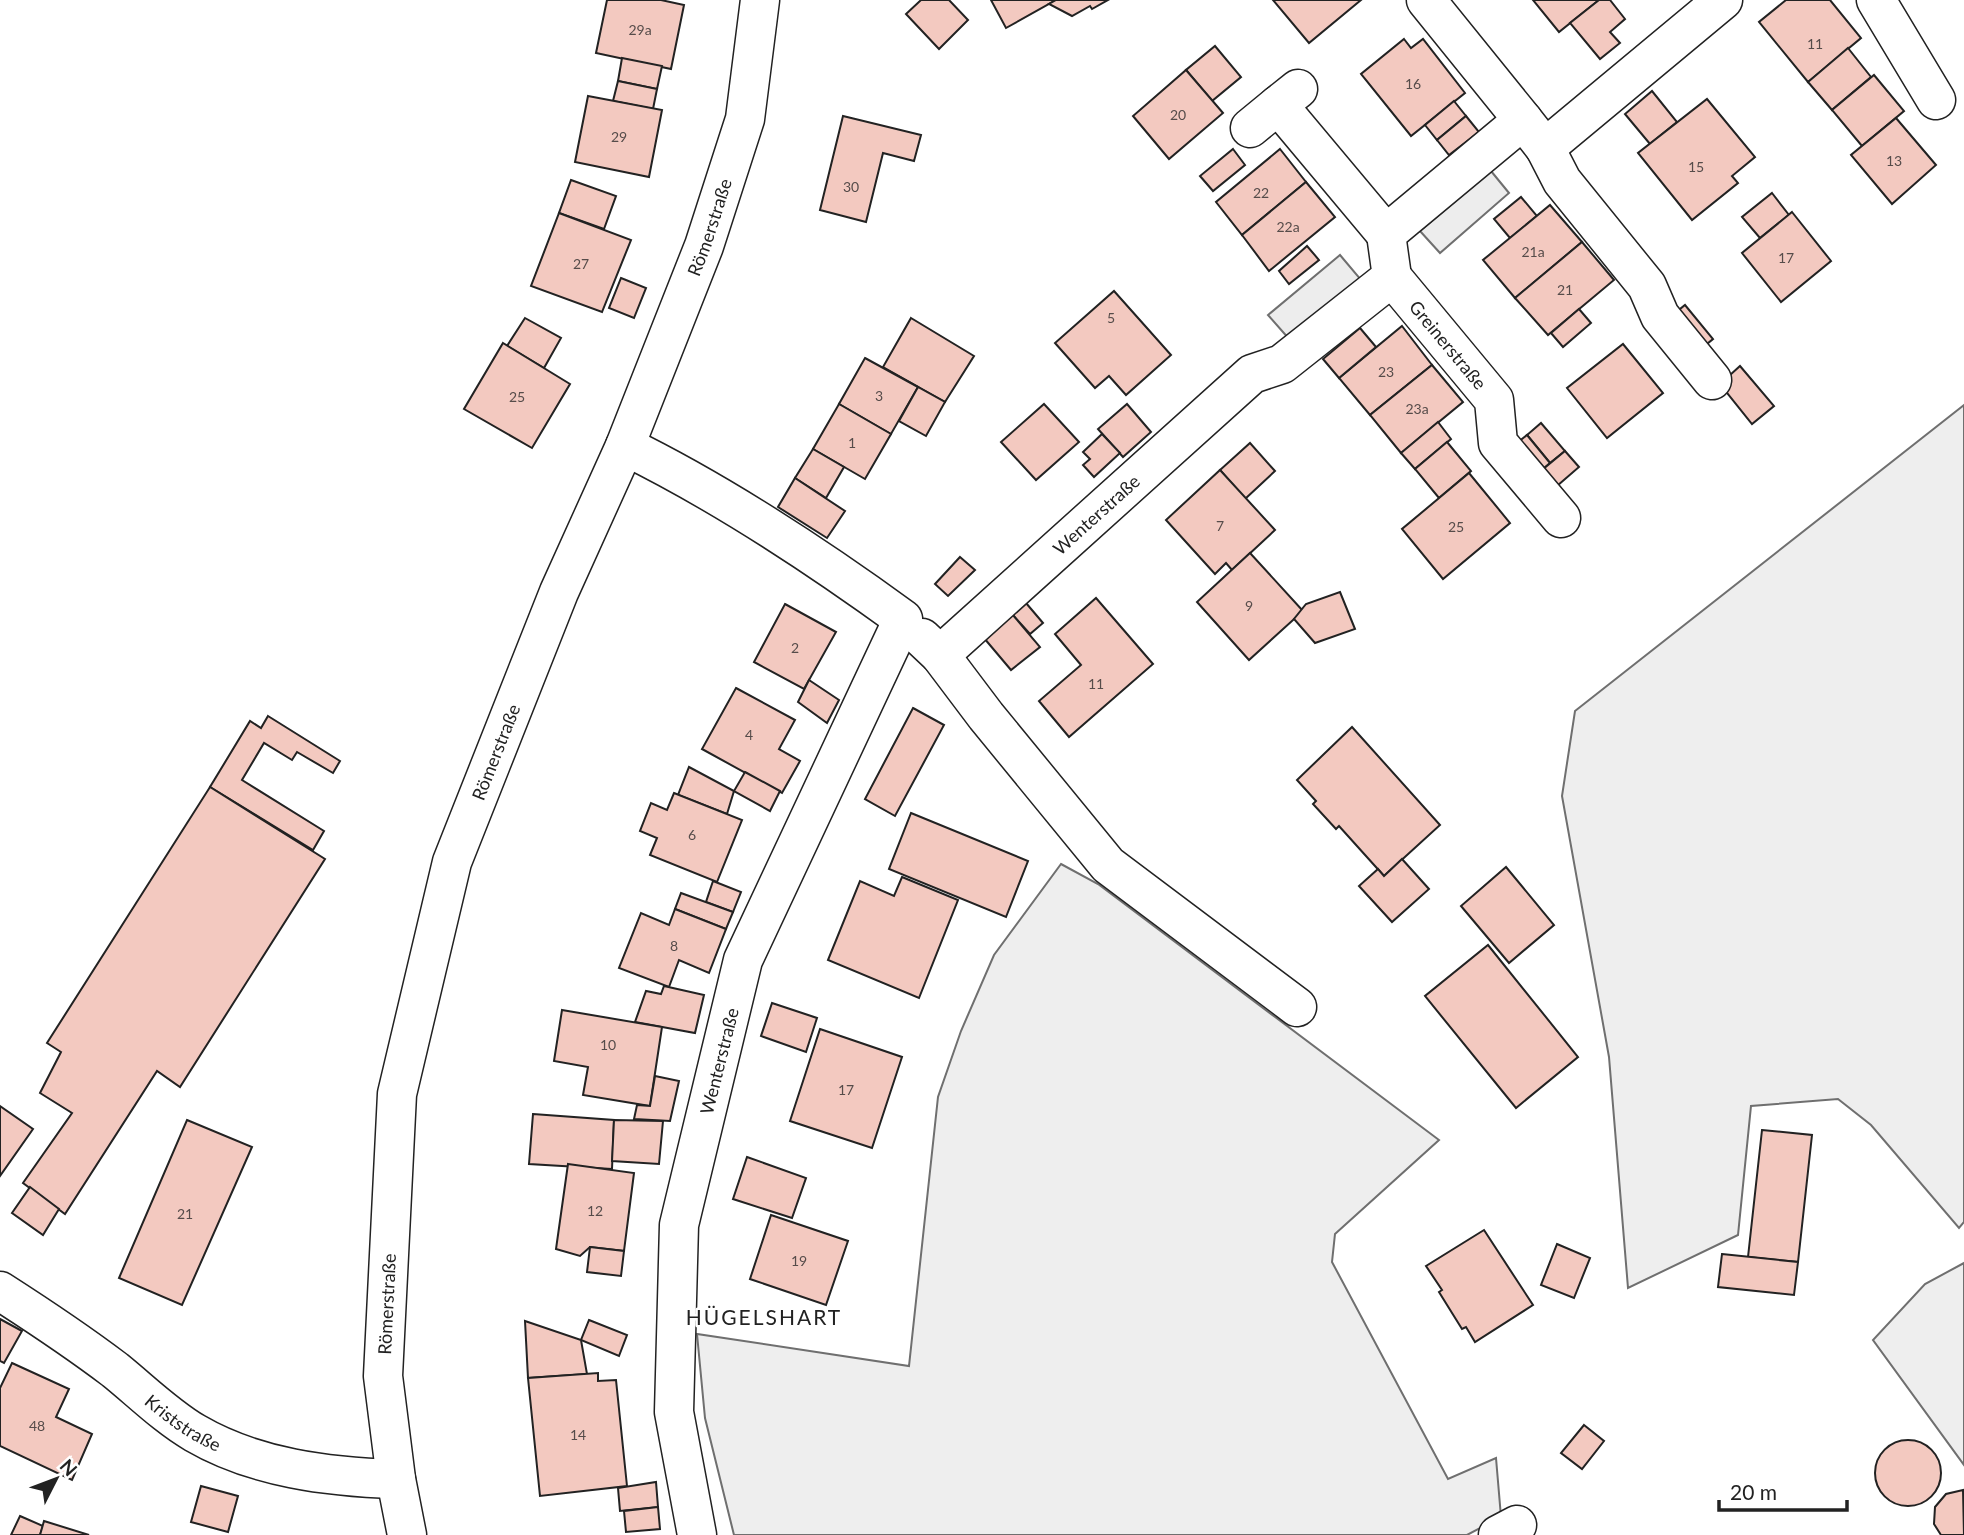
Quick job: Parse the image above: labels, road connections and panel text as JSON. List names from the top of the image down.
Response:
{
  "streets": {
    "street": [
      "Römerstraße",
      "Greinerstraße",
      "Wenterstraße",
      "Kriststraße"
    ]
  },
  "crossings": [
    ["Römerstraße", "Kriststraße"],
    ["Greinerstraße", "Wenterstraße"]
  ],
  "districts": ["HÜGELSHART"],
  "house_numbers": [
    "29a",
    "11",
    "16",
    "20",
    "29",
    "13",
    "15",
    "30",
    "22",
    "22a",
    "21a",
    "17",
    "27",
    "21",
    "5",
    "23",
    "3",
    "25",
    "23a",
    "1",
    "7",
    "25",
    "9",
    "2",
    "11",
    "4",
    "6",
    "8",
    "10",
    "17",
    "12",
    "21",
    "19",
    "48",
    "14"
  ],
  "scale_bar": "20 m",
  "north": "top right"
}
